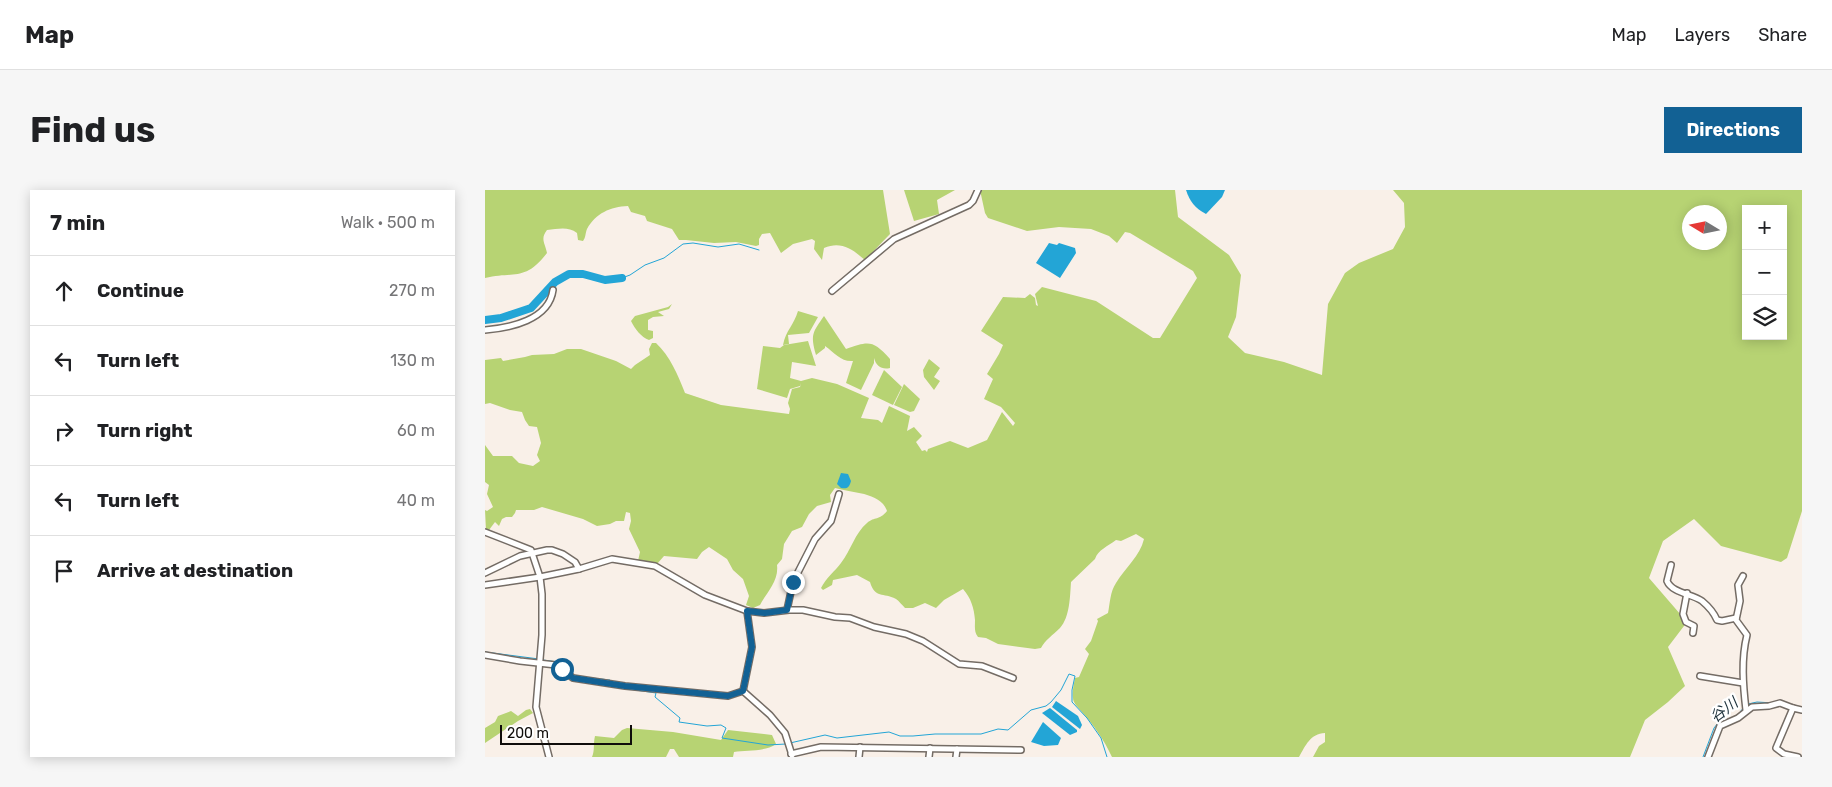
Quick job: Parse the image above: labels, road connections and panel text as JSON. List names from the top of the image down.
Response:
{
  "water": ["谷川"],
  "scale_bar": "200 m",
  "north": "left",
  "page": {
    "header": "Map",
    "nav": ["Map", "Layers", "Share"],
    "buttons": "Directions",
    "title": "Find us",
    "heading": ["7 min", "Walk · 500 m"],
    "map_buttons": ["+", "−"],
    "list": [
      ["Continue", "270 m"],
      ["Turn left", "130 m"],
      ["Turn right", "60 m"],
      ["Turn left", "40 m"],
      "Arrive at destination"
    ],
    "scale": "200 m"
  }
}
